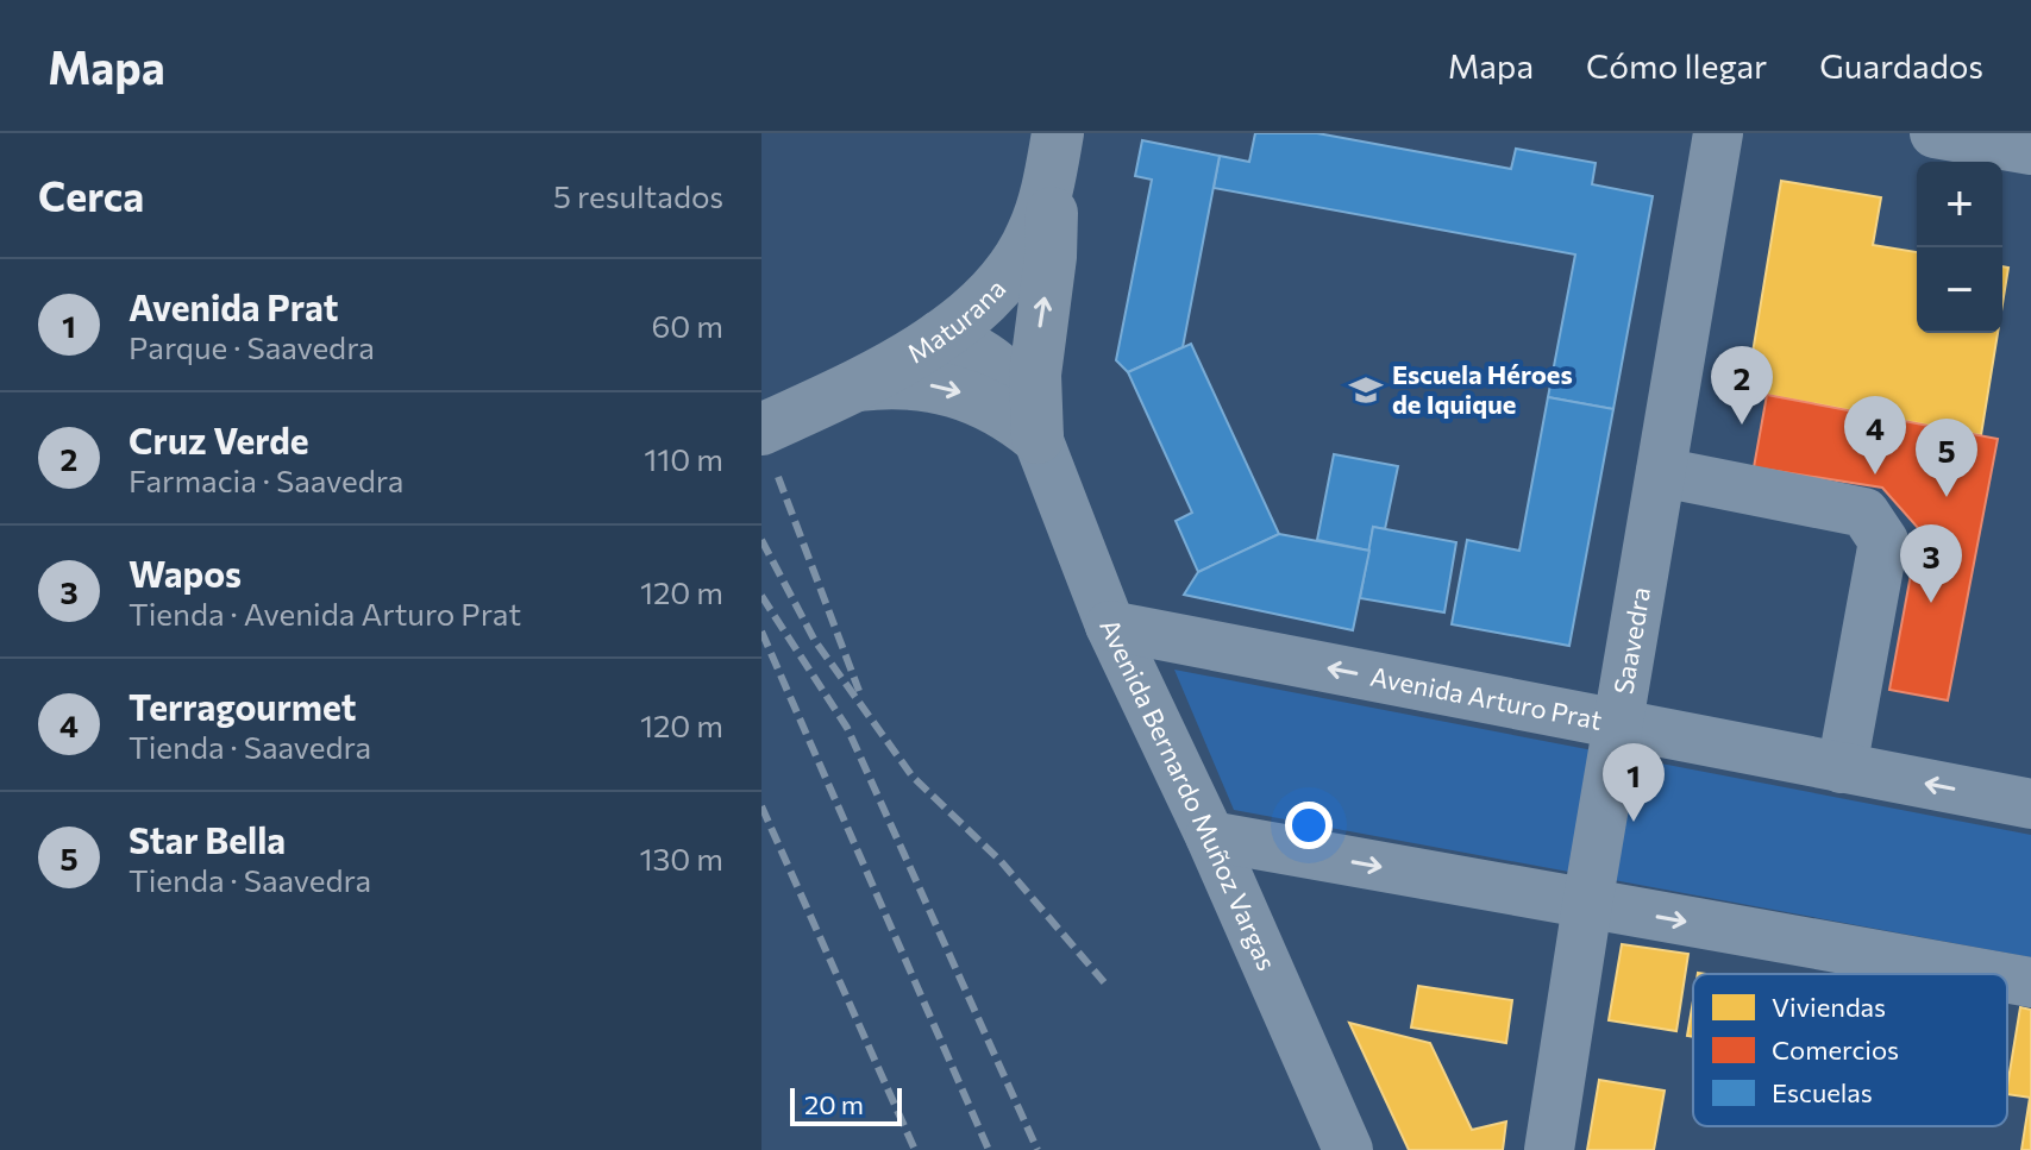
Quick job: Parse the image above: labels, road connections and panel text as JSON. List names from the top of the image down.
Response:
{
  "streets": {
    "highway": ["Maturana"],
    "street": ["Saavedra", "Avenida Arturo Prat", "Avenida Bernardo Muñoz Vargas"]
  },
  "crossings": [
    ["Saavedra", "Avenida Arturo Prat"],
    ["Avenida Arturo Prat", "Avenida Bernardo Muñoz Vargas"]
  ],
  "places": {
    "school or university": ["Escuela Héroes de Iquique"]
  },
  "legend": ["Viviendas", "Comercios", "Escuelas"],
  "scale_bar": "20 m",
  "page": {
    "header": "Mapa",
    "nav": ["Mapa", "Cómo llegar", "Guardados"],
    "heading": ["Cerca", "5 resultados"],
    "map_buttons": ["+", "−"],
    "list": [
      {
        "mark": "1",
        "name": "Avenida Prat",
        "note": "Parque · Saavedra",
        "value": "60 m"
      },
      {
        "mark": "2",
        "name": "Cruz Verde",
        "note": "Farmacia · Saavedra",
        "value": "110 m"
      },
      {
        "mark": "3",
        "name": "Wapos",
        "note": "Tienda · Avenida Arturo Prat",
        "value": "120 m"
      },
      {
        "mark": "4",
        "name": "Terragourmet",
        "note": "Tienda · Saavedra",
        "value": "120 m"
      },
      {
        "mark": "5",
        "name": "Star Bella",
        "note": "Tienda · Saavedra",
        "value": "130 m"
      }
    ],
    "pins": [
      "2",
      "4",
      "5",
      "3",
      "1"
    ],
    "scale": "20 m"
  }
}
